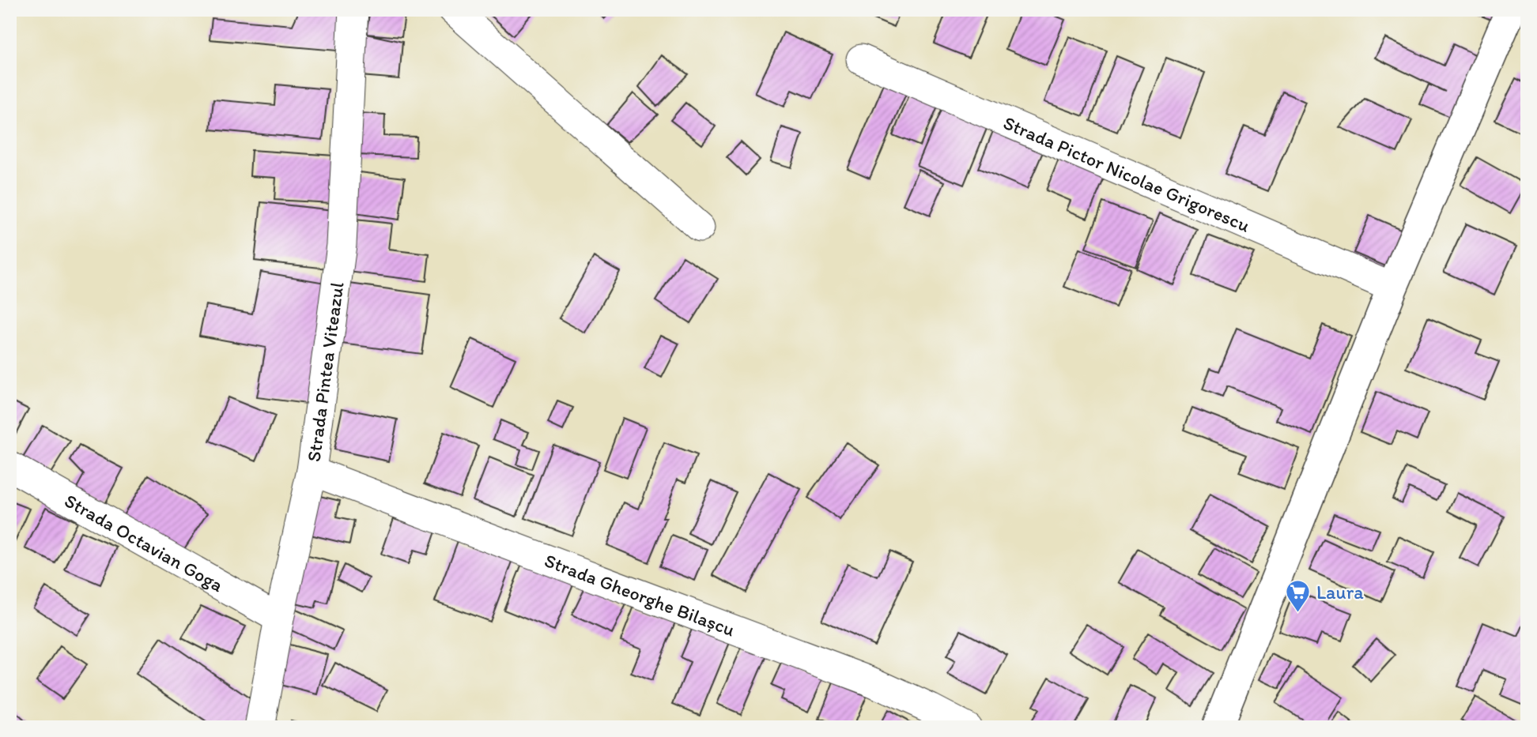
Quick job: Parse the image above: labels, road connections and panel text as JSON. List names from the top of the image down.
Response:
{
  "streets": {
    "street": [
      "Strada Pictor Nicolae Grigorescu",
      "Strada Pintea Viteazul",
      "Strada Octavian Goga",
      "Strada Gheorghe Bilașcu"
    ]
  },
  "crossings": [
    ["Strada Pintea Viteazul", "Strada Octavian Goga"],
    ["Strada Pintea Viteazul", "Strada Gheorghe Bilașcu"]
  ],
  "places": {
    "supermarket": ["Laura"]
  }
}
